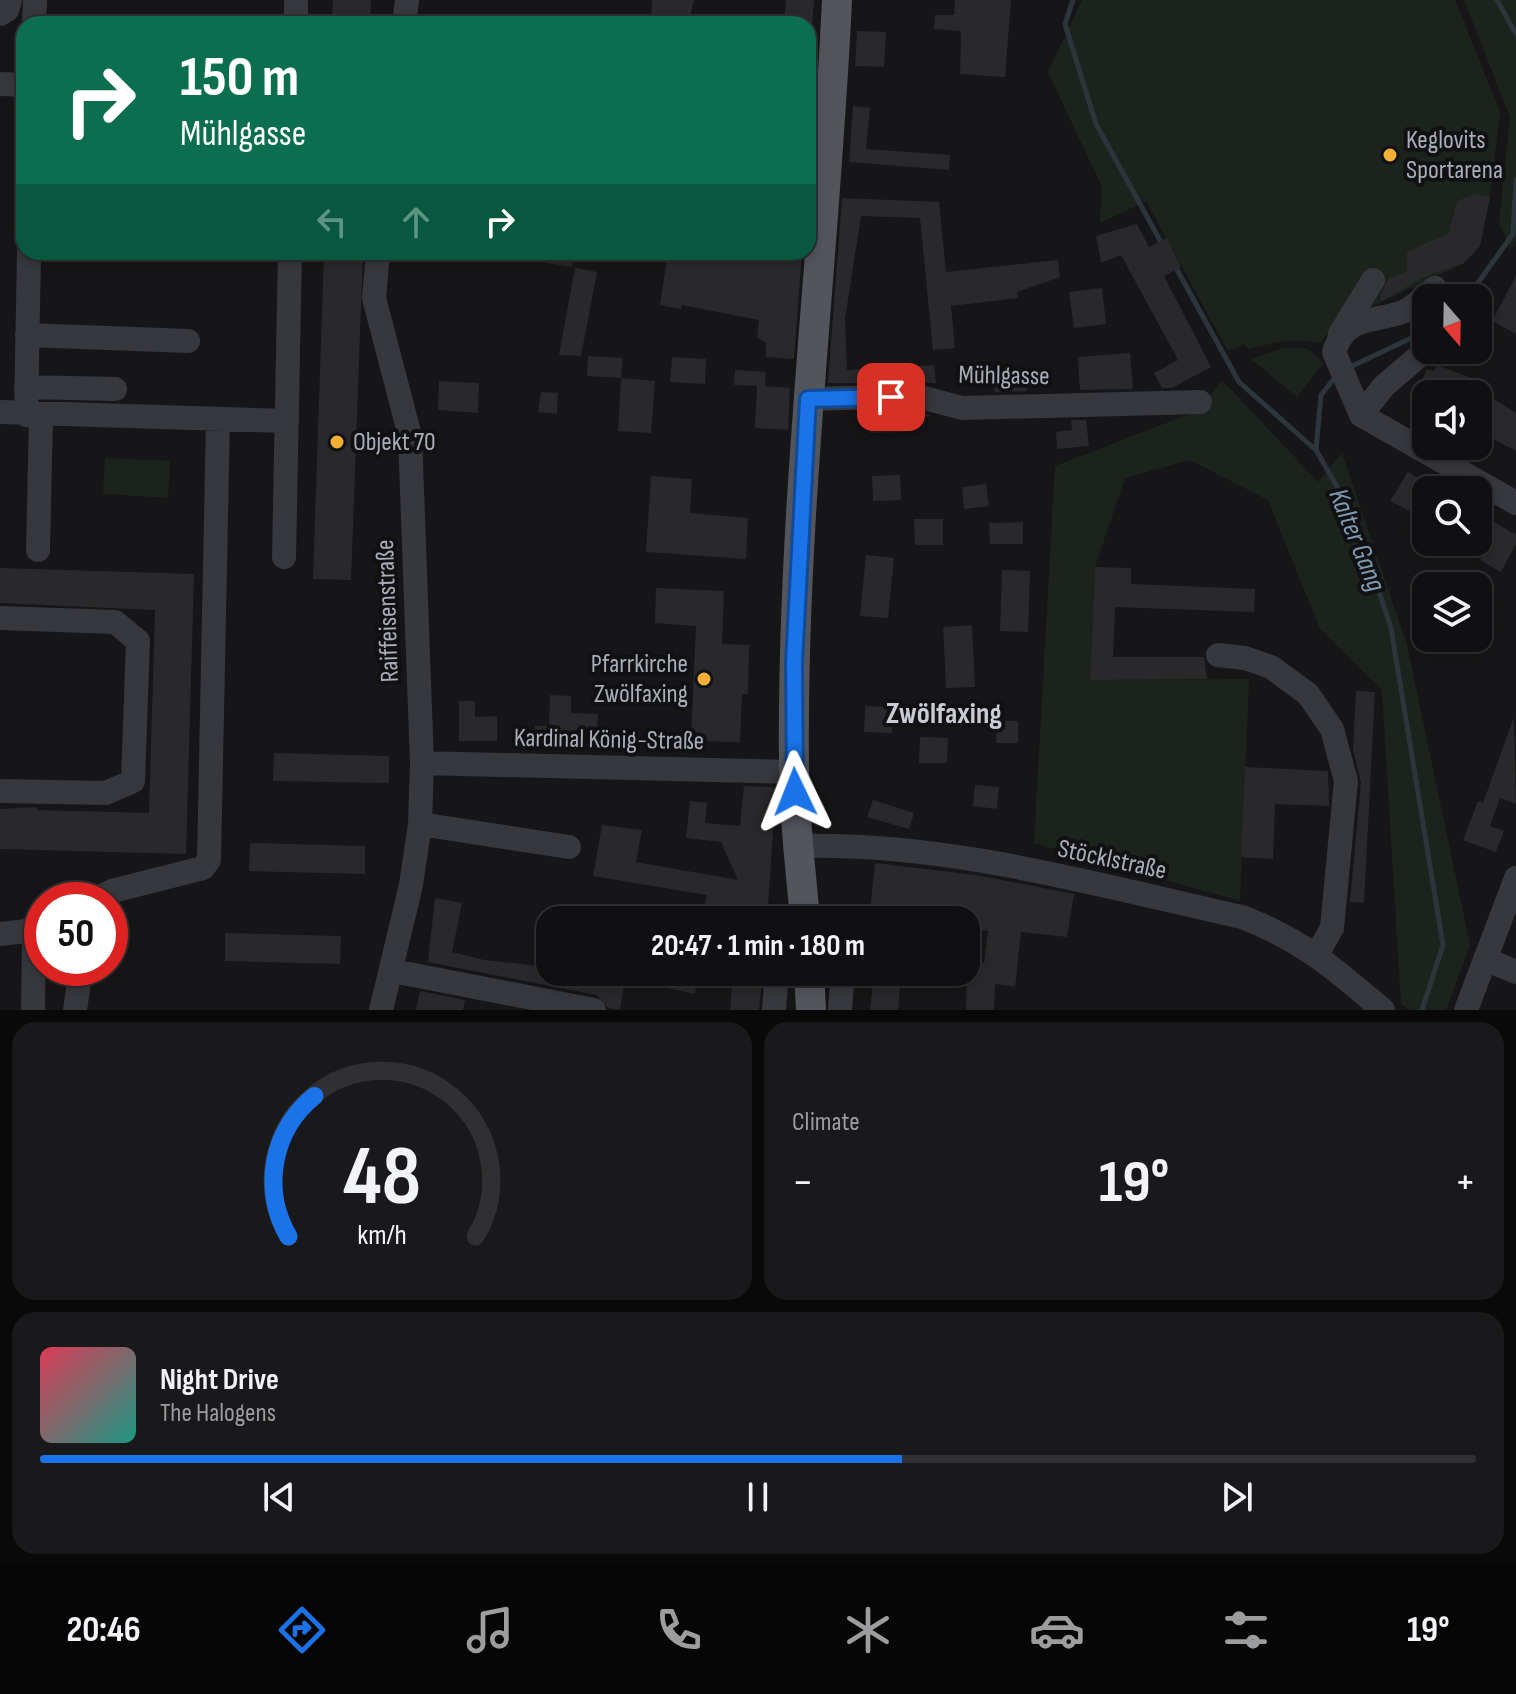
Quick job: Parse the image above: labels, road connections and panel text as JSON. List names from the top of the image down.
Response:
{
  "streets": {
    "street": [
      "Mühlgasse",
      "Raiffeisenstraße",
      "Kardinal König-Straße",
      "Stöcklstraße"
    ]
  },
  "crossings": [
    ["Raiffeisenstraße", "Kardinal König-Straße"]
  ],
  "districts": ["Zwölfaxing"],
  "water": ["Kalter Gang"],
  "places": ["Keglovits Sportarena", "Objekt 70", "Pfarrkirche Zwölfaxing"],
  "north": "bottom",
  "page": {
    "turn": ["150 m", "Mühlgasse"],
    "limit": "50",
    "trip": "20:47 · 1 min · 180 m",
    "tile": "Climate",
    "heat": ["−", "19°", "+"],
    "song": ["Night Drive", "The Halogens"],
    "tabs": ["20:46", "19°"],
    "gauge": ["48", "km/h"]
  }
}
